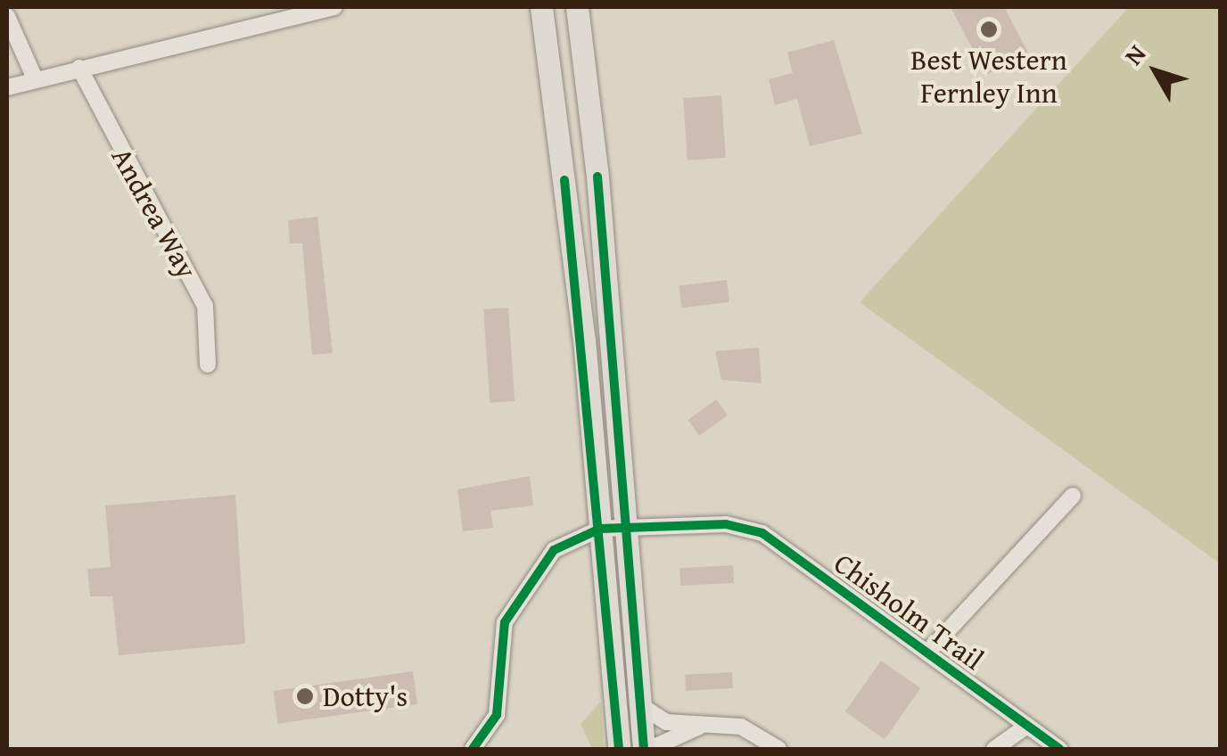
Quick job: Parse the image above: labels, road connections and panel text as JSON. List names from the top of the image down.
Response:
{
  "streets": {
    "street": ["Andrea Way", "Chisholm Trail"]
  },
  "places": ["Best Western Fernley Inn", "Dotty's"],
  "north": "top left"
}
